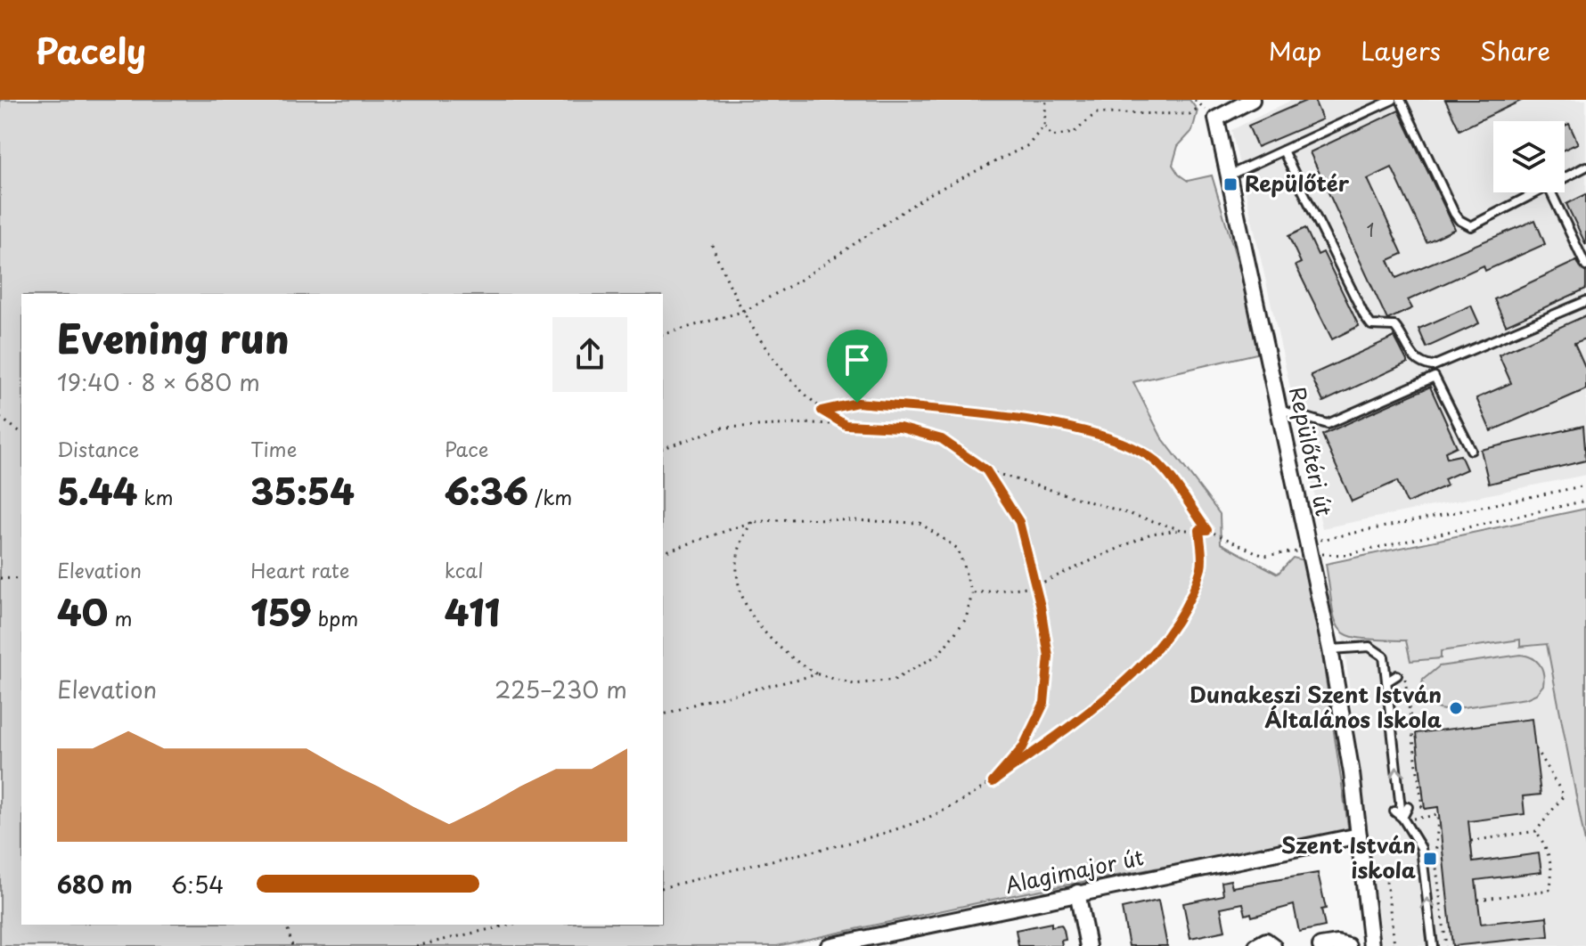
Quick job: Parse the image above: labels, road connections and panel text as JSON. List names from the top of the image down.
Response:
{
  "streets": {
    "street": ["Repülőtéri út", "Alagimajor út"]
  },
  "places": {
    "transit": ["Repülőtér", "Szent István iskola"],
    "other": ["Dunakeszi Szent István Általános Iskola"]
  },
  "house_numbers": ["1"],
  "page": {
    "header": "Pacely",
    "nav": ["Map", "Layers", "Share"],
    "heading": ["Evening run", "19:40 · 8 × 680 m"],
    "stats": [
      ["Distance", "5.44 km"],
      ["Time", "35:54"],
      ["Pace", "6:36 /km"],
      ["Elevation", "40 m"],
      ["Heart rate", "159 bpm"],
      ["kcal", "411"]
    ],
    "chart": ["Elevation", "225–230 m"],
    "list": [
      {
        "name": "680 m",
        "note": "6:54"
      }
    ]
  }
}
